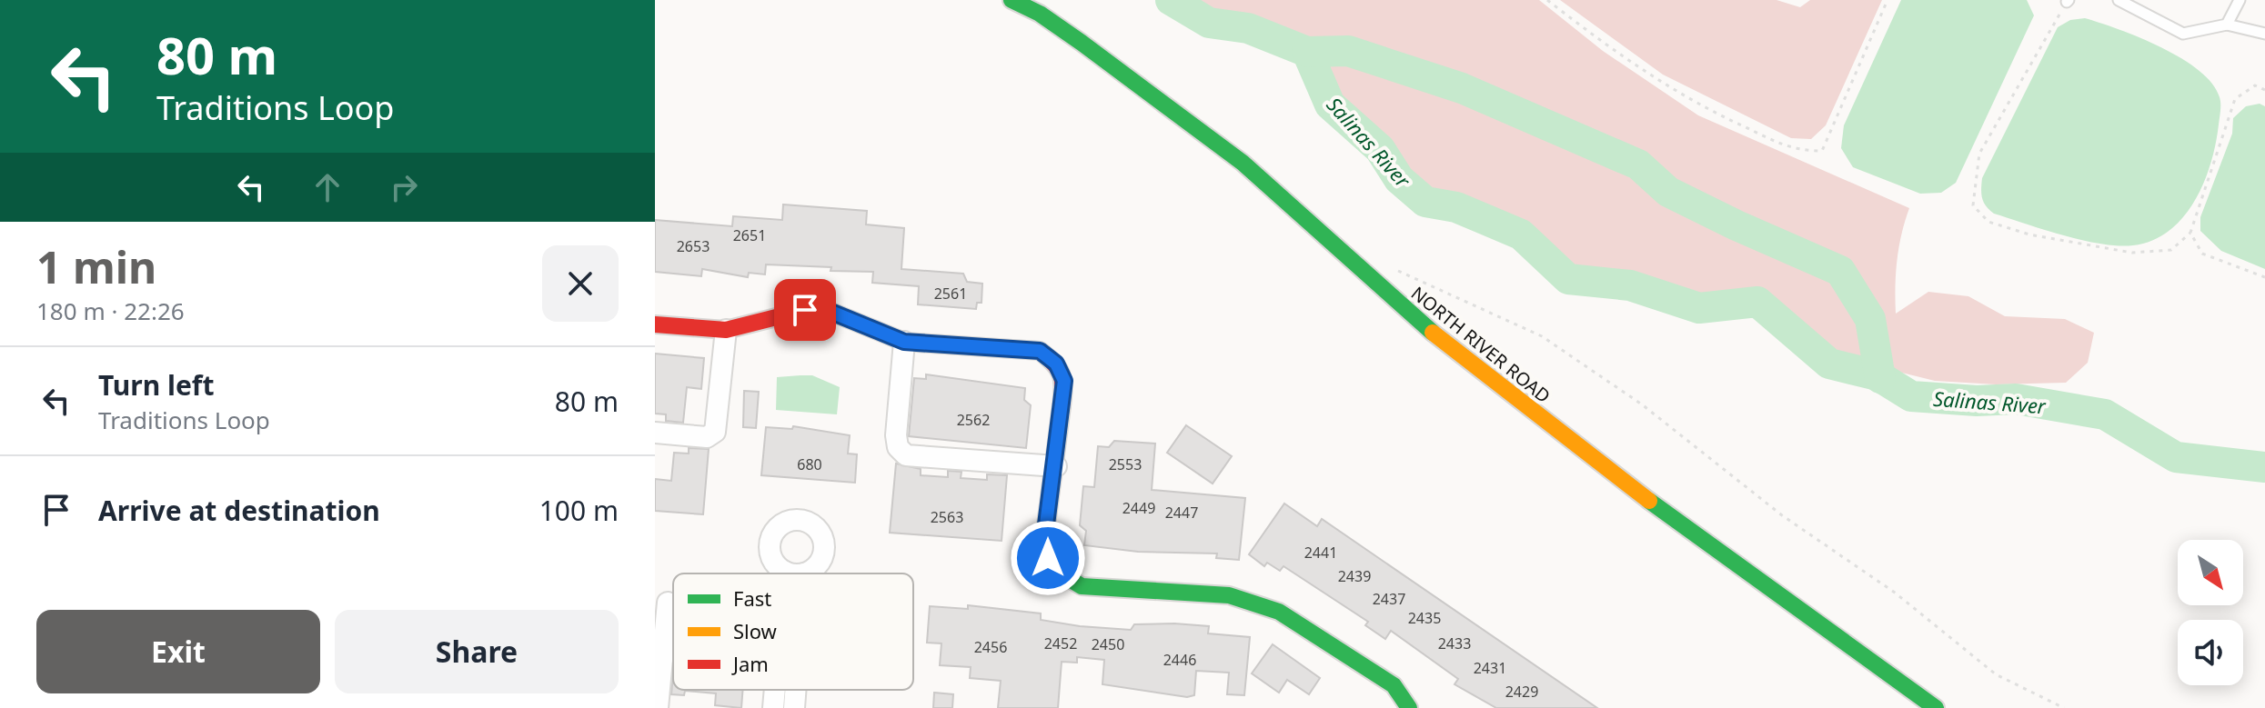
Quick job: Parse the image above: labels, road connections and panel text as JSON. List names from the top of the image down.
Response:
{
  "streets": {
    "main road": ["NORTH RIVER ROAD"]
  },
  "water": ["Salinas River"],
  "house_numbers": [
    "2651",
    "2653",
    "2561",
    "2562",
    "680",
    "2553",
    "2449",
    "2447",
    "2563",
    "2441",
    "2439",
    "2437",
    "2435",
    "2452",
    "2433",
    "2450",
    "2456",
    "2446",
    "2431",
    "2429"
  ],
  "legend": ["Fast", "Slow", "Jam"],
  "north": "bottom right",
  "page": {
    "turn": ["80 m", "Traditions Loop"],
    "heading": ["1 min", "180 m · 22:26"],
    "list": [
      {
        "name": "Turn left",
        "note": "Traditions Loop",
        "value": "80 m"
      },
      {
        "name": "Arrive at destination",
        "value": "100 m"
      }
    ],
    "buttons": ["Exit", "Share"]
  }
}
